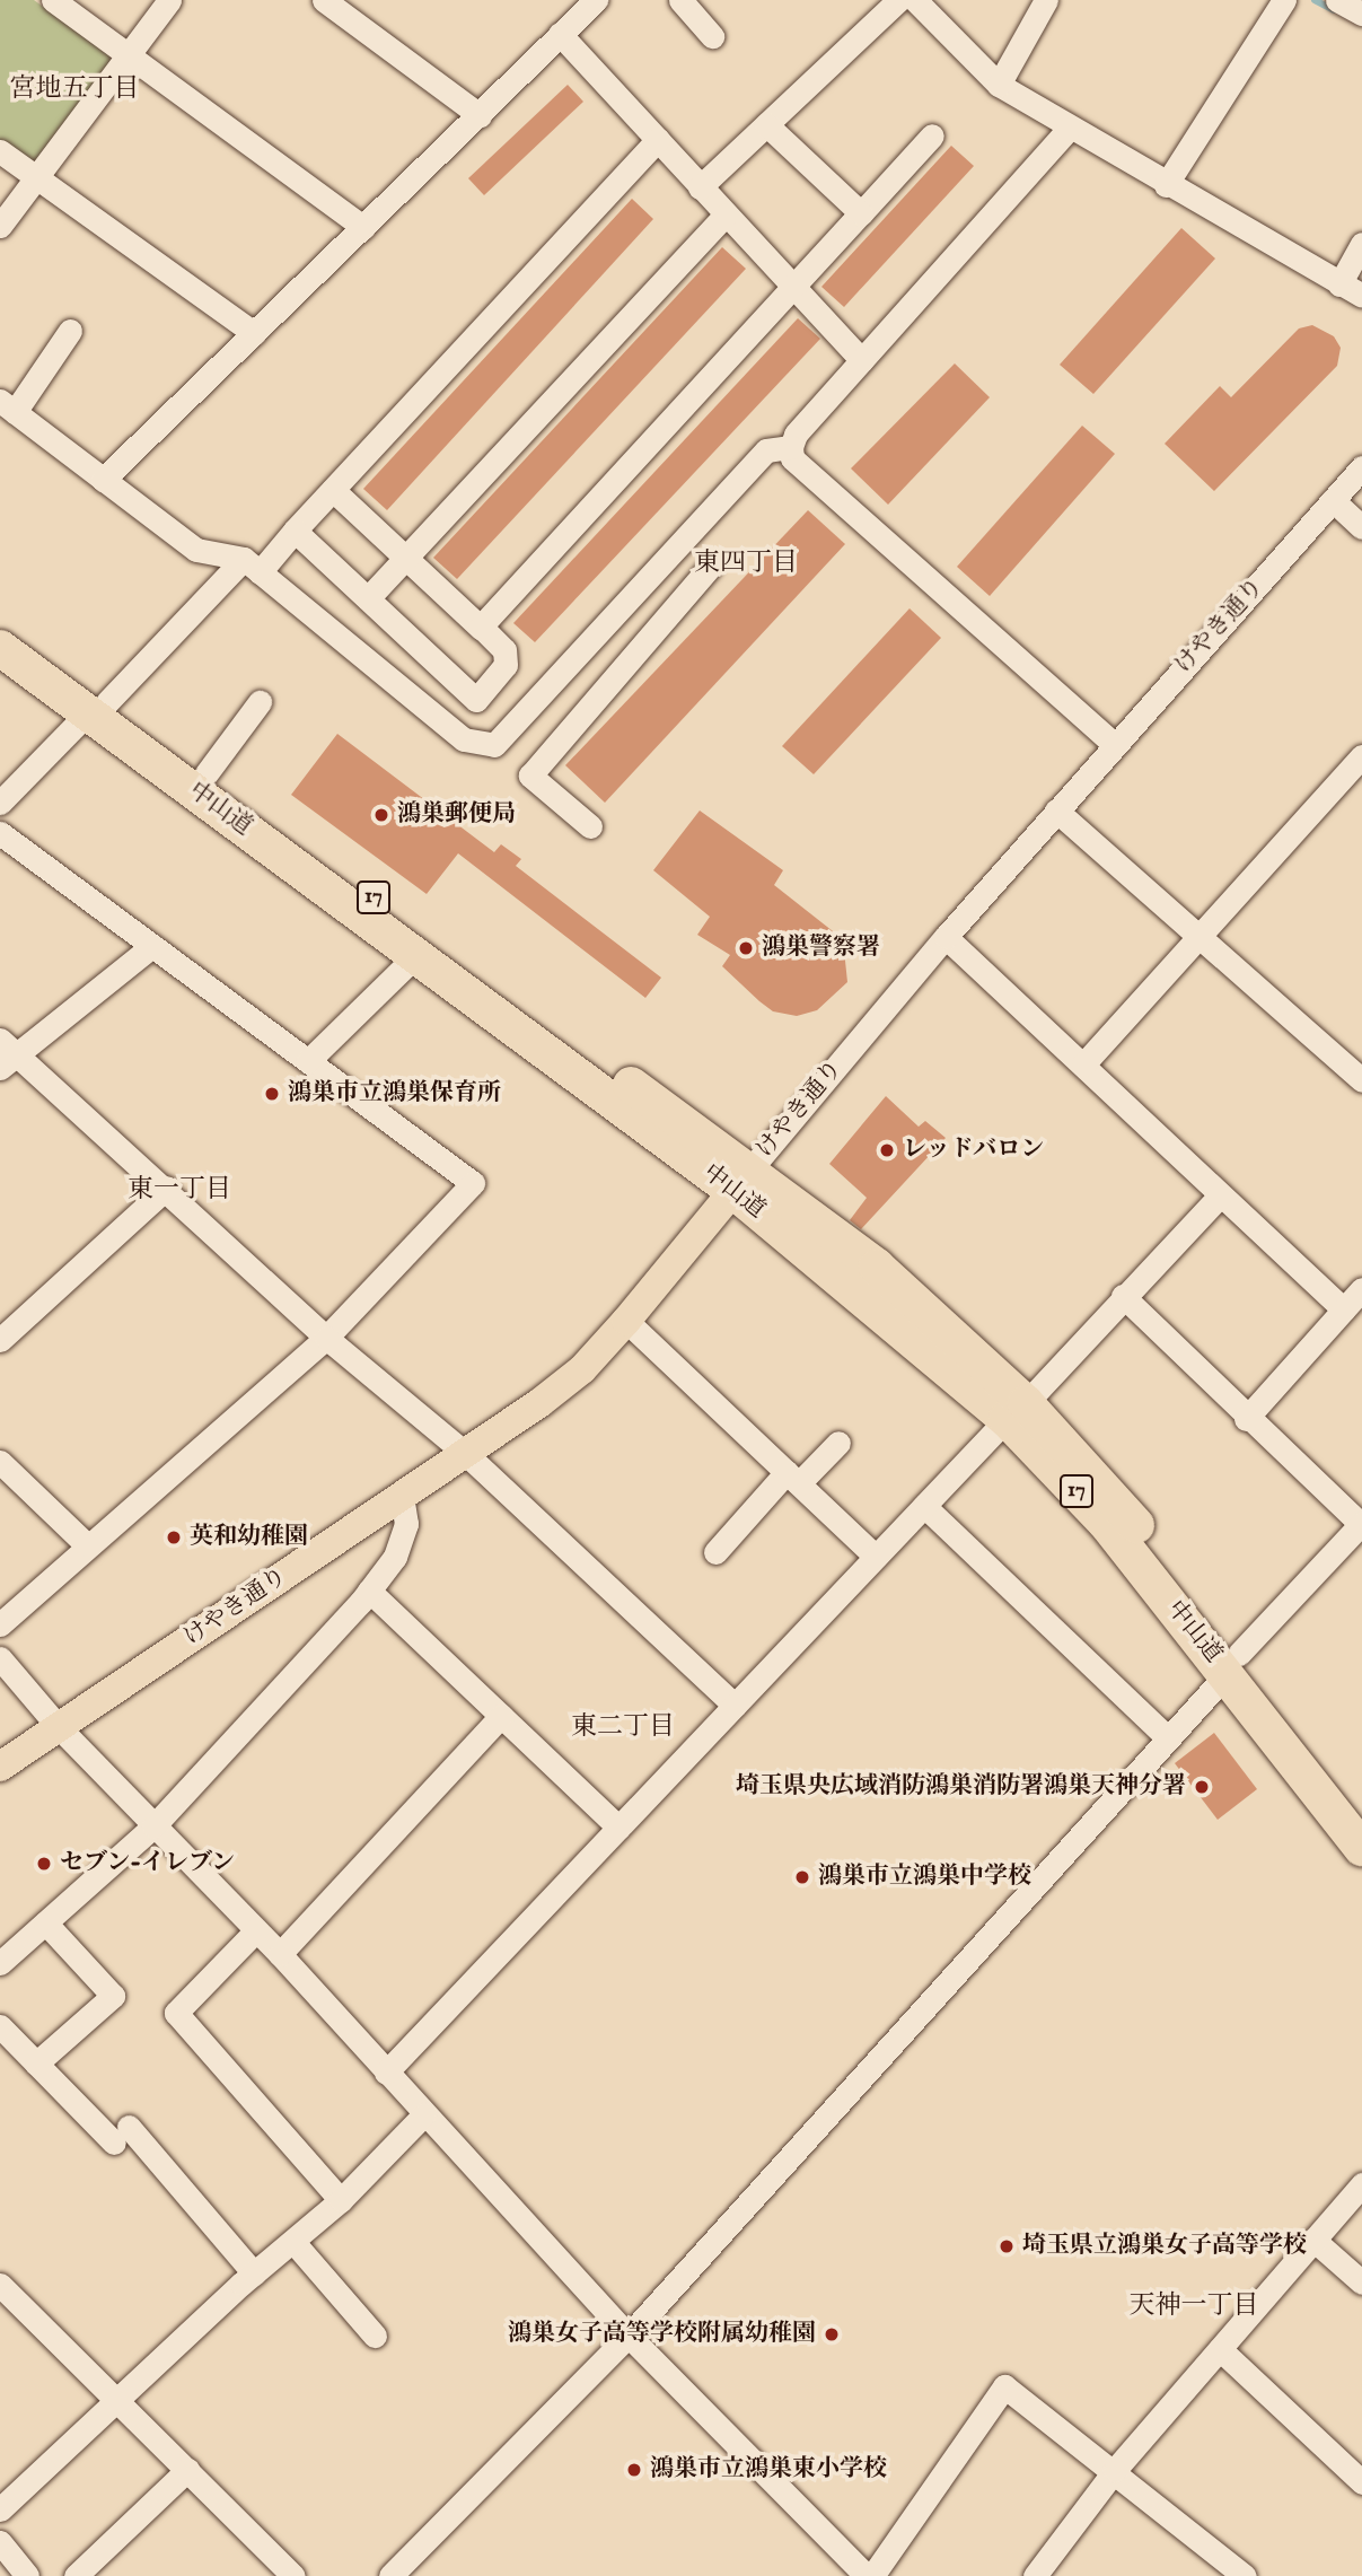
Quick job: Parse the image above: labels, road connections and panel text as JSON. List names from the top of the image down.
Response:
{
  "streets": {
    "highway": ["中山道", "17"],
    "main road": ["けやき通り"]
  },
  "crossings": [
    ["けやき通り", "中山道"]
  ],
  "districts": [
    "宮地五丁目",
    "東四丁目",
    "東一丁目",
    "東二丁目",
    "天神一丁目"
  ],
  "places": [
    "鴻巣郵便局",
    "鴻巣警察署",
    "鴻巣市立鴻巣保育所",
    "レッドバロン",
    "英和幼稚園",
    "埼玉県央広域消防鴻巣消防署鴻巣天神分署",
    "セブン-イレブン",
    "鴻巣市立鴻巣中学校",
    "埼玉県立鴻巣女子高等学校",
    "鴻巣女子高等学校附属幼稚園",
    "鴻巣市立鴻巣東小学校"
  ]
}
